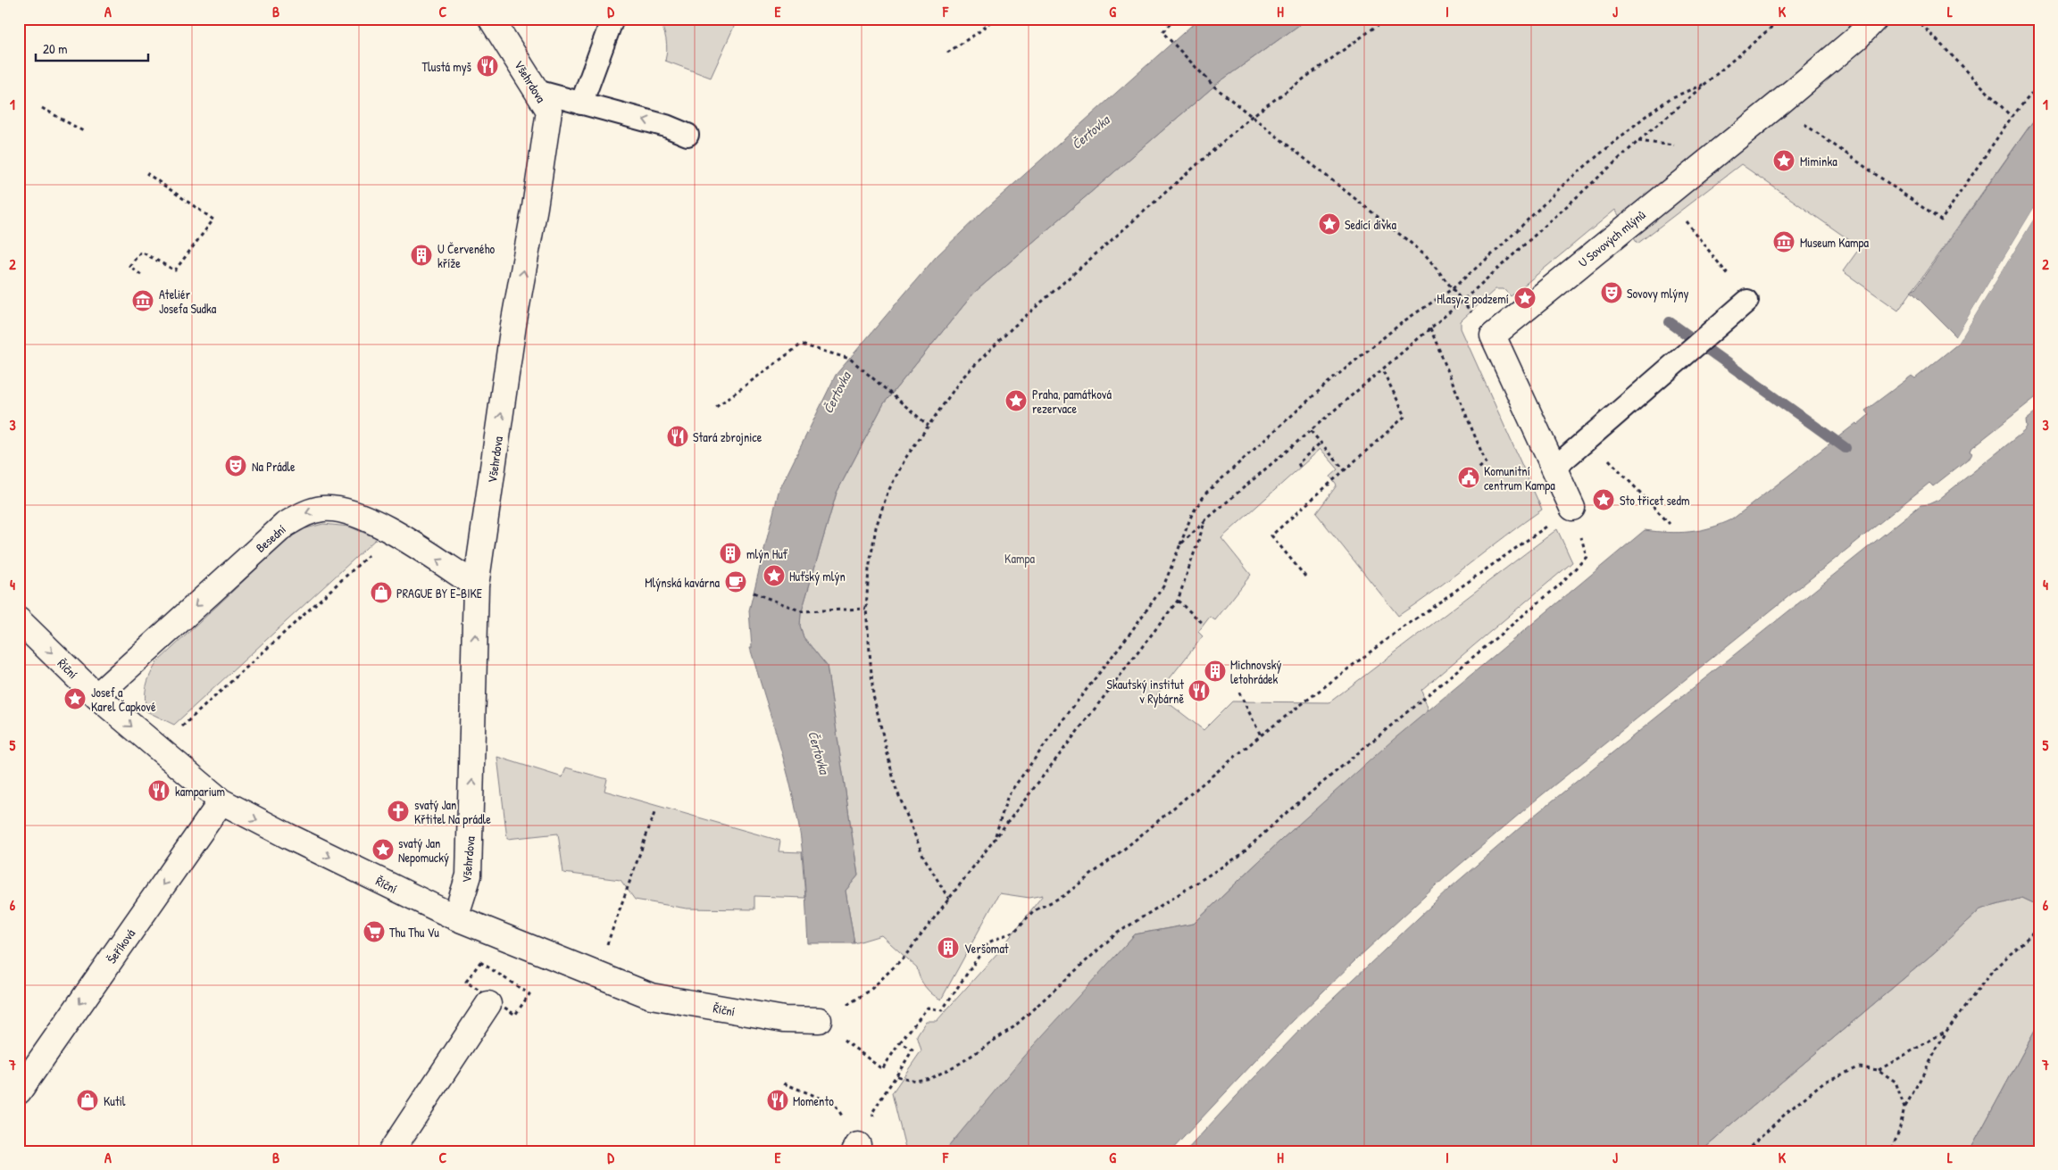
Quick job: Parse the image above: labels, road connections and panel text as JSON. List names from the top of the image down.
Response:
{
  "streets": {
    "street": [
      "Všehrdova",
      "U Sovových mlýnů",
      "Besední",
      "Říční",
      "Šeříková"
    ]
  },
  "crossings": [
    ["Všehrdova", "Besední"],
    ["Všehrdova", "Říční"],
    ["Besední", "Říční"],
    ["Říční", "Šeříková"]
  ],
  "one_way": [
    "Všehrdova",
    "Besední",
    "Říční",
    "Šeříková"
  ],
  "water": ["Čertovka"],
  "parks": ["Kampa"],
  "places": {
    "restaurant": [
      "Tlustá myš",
      "Stará zbrojnice",
      "Skautský institut v Rybárně",
      "kamparium",
      "Momento"
    ],
    "place": [
      "Miminka",
      "Sedící dívka",
      "Hlasy z podzemí",
      "Praha, památková rezervace",
      "Sto třicet sedm",
      "Huťský mlýn",
      "Josef a Karel Čapkové",
      "svatý Jan Nepomucký"
    ],
    "museum": ["Museum Kampa", "Ateliér Josefa Sudka"],
    "building": [
      "U Červeného kříže",
      "mlýn Huť",
      "Michnovský letohrádek",
      "Veršomat"
    ],
    "theatre": ["Sovovy mlýny", "Na Prádle"],
    "public building": ["Komunitní centrum Kampa"],
    "cafe": ["Mlýnská kavárna"],
    "shop": ["PRAGUE BY E-BIKE", "Kutil"],
    "church": ["svatý Jan Křtitel Na prádle"],
    "supermarket": ["Thu Thu Vu"]
  },
  "scale_bar": "20 m",
  "grid": {
    "columns": [
      "A",
      "B",
      "C",
      "D",
      "E",
      "F",
      "G",
      "H",
      "I",
      "J",
      "K",
      "L"
    ],
    "rows": [
      "1",
      "2",
      "3",
      "4",
      "5",
      "6",
      "7"
    ]
  }
}
